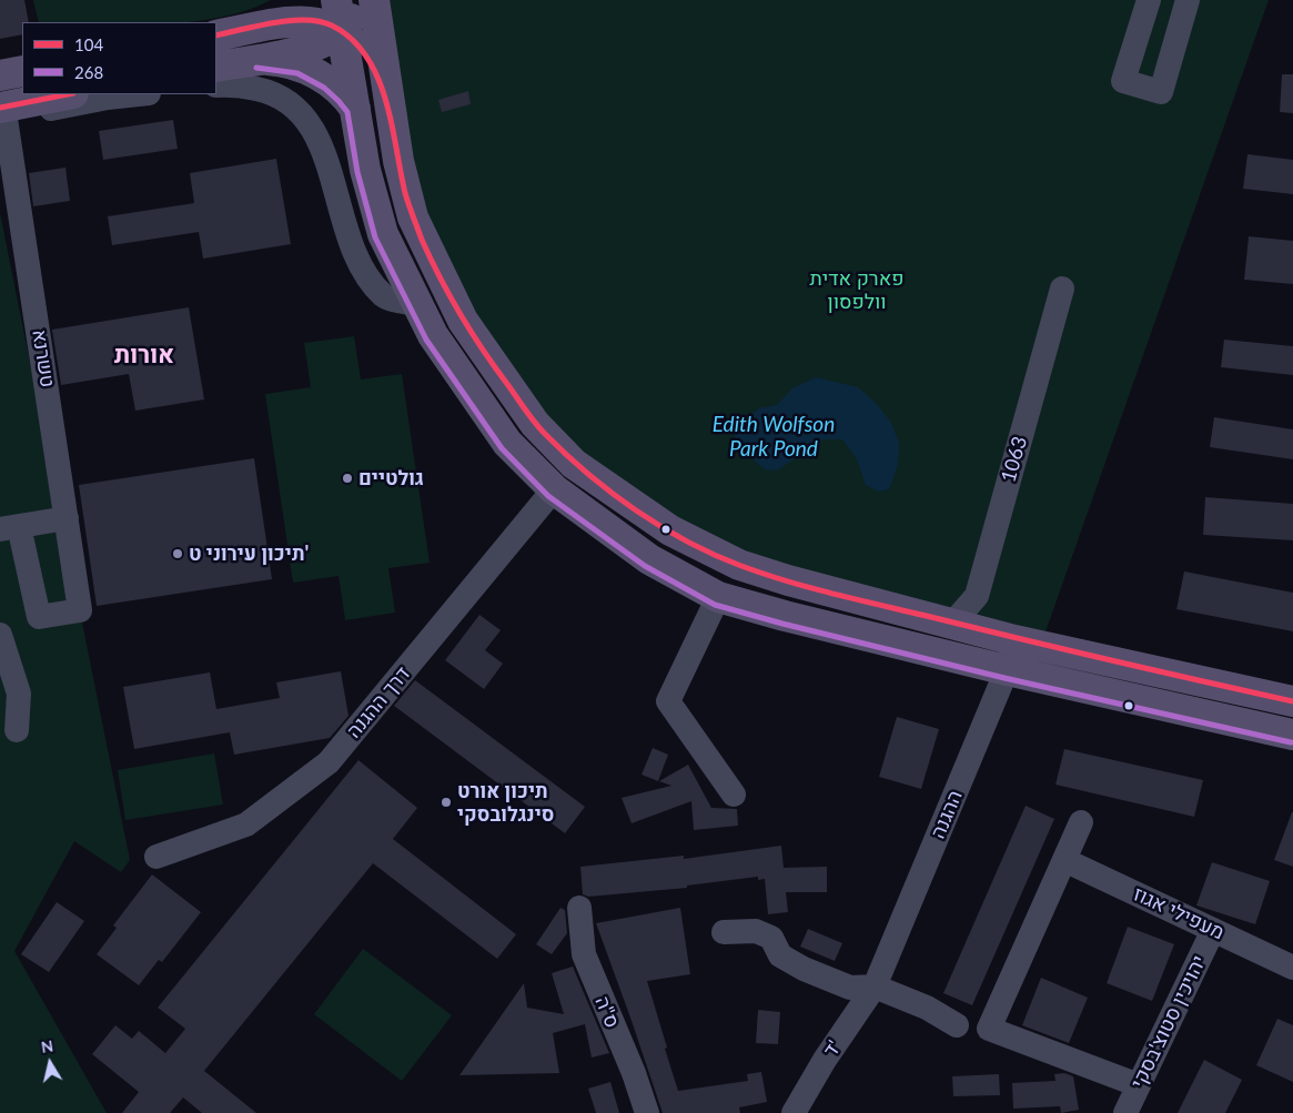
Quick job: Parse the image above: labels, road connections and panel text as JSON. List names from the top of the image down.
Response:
{
  "streets": {
    "street": [
      "טשרנא",
      "1063",
      "דרך ההגנה",
      "ההגנה",
      "מעפילי אגוז",
      "ס\"ה",
      "יהויכין סטוצ'בסקי",
      "ד'"
    ]
  },
  "crossings": [
    ["ההגנה", "ד'"],
    ["מעפילי אגוז", "יהויכין סטוצ'בסקי"]
  ],
  "districts": ["אורות"],
  "water": ["Edith Wolfson Park Pond"],
  "parks": ["פארק אדית וולפסון"],
  "places": ["גולטיים", "תיכון עירוני ט'", "תיכון אורט סינגלובסקי"],
  "lines": ["transit line 104", "transit line 268"],
  "legend": ["104", "268"],
  "north": "top"
}
